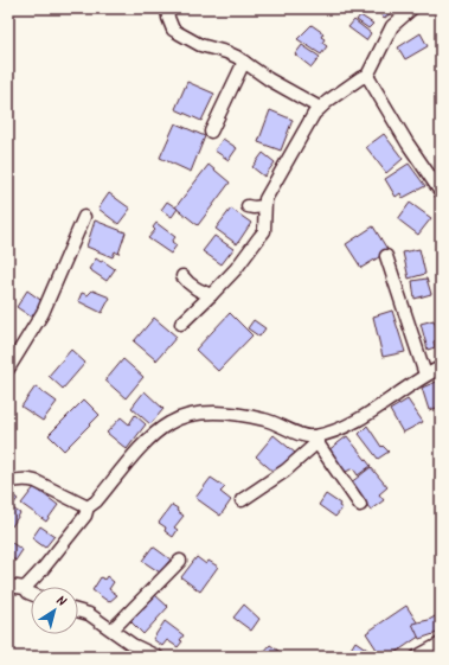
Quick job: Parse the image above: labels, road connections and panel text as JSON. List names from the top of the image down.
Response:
{
  "north": "top right"
}
